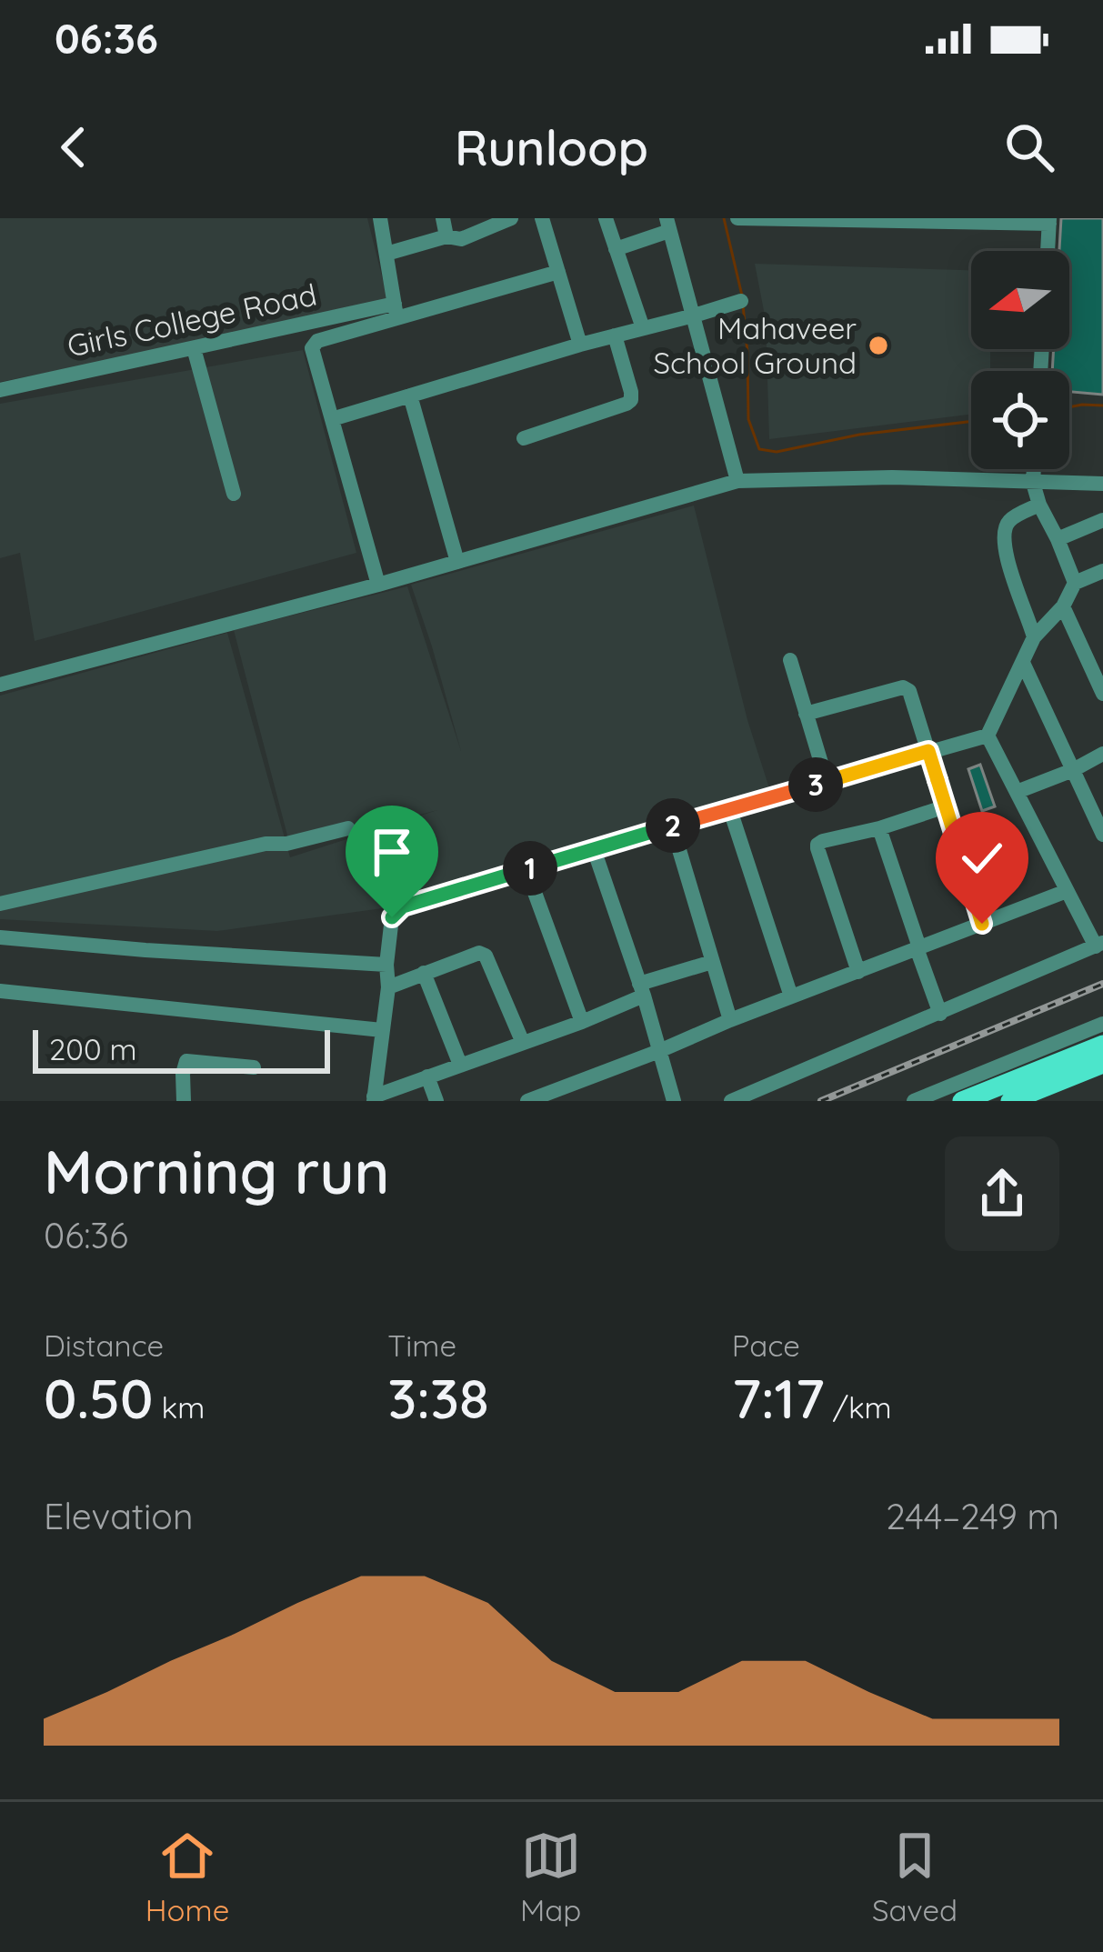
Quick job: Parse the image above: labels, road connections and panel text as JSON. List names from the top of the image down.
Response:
{
  "streets": {
    "street": ["Girls College Road"]
  },
  "places": ["Mahaveer School Ground"],
  "scale_bar": "200 m",
  "north": "left",
  "page": {
    "status": "06:36",
    "header": "Runloop",
    "pins": ["3", "2", "1"],
    "scale": "200 m",
    "heading": ["Morning run", "06:36"],
    "stats": [
      ["Distance", "0.50 km"],
      ["Time", "3:38"],
      ["Pace", "7:17 /km"]
    ],
    "chart": ["Elevation", "244–249 m"],
    "tabs": ["Home", "Map", "Saved"]
  }
}
